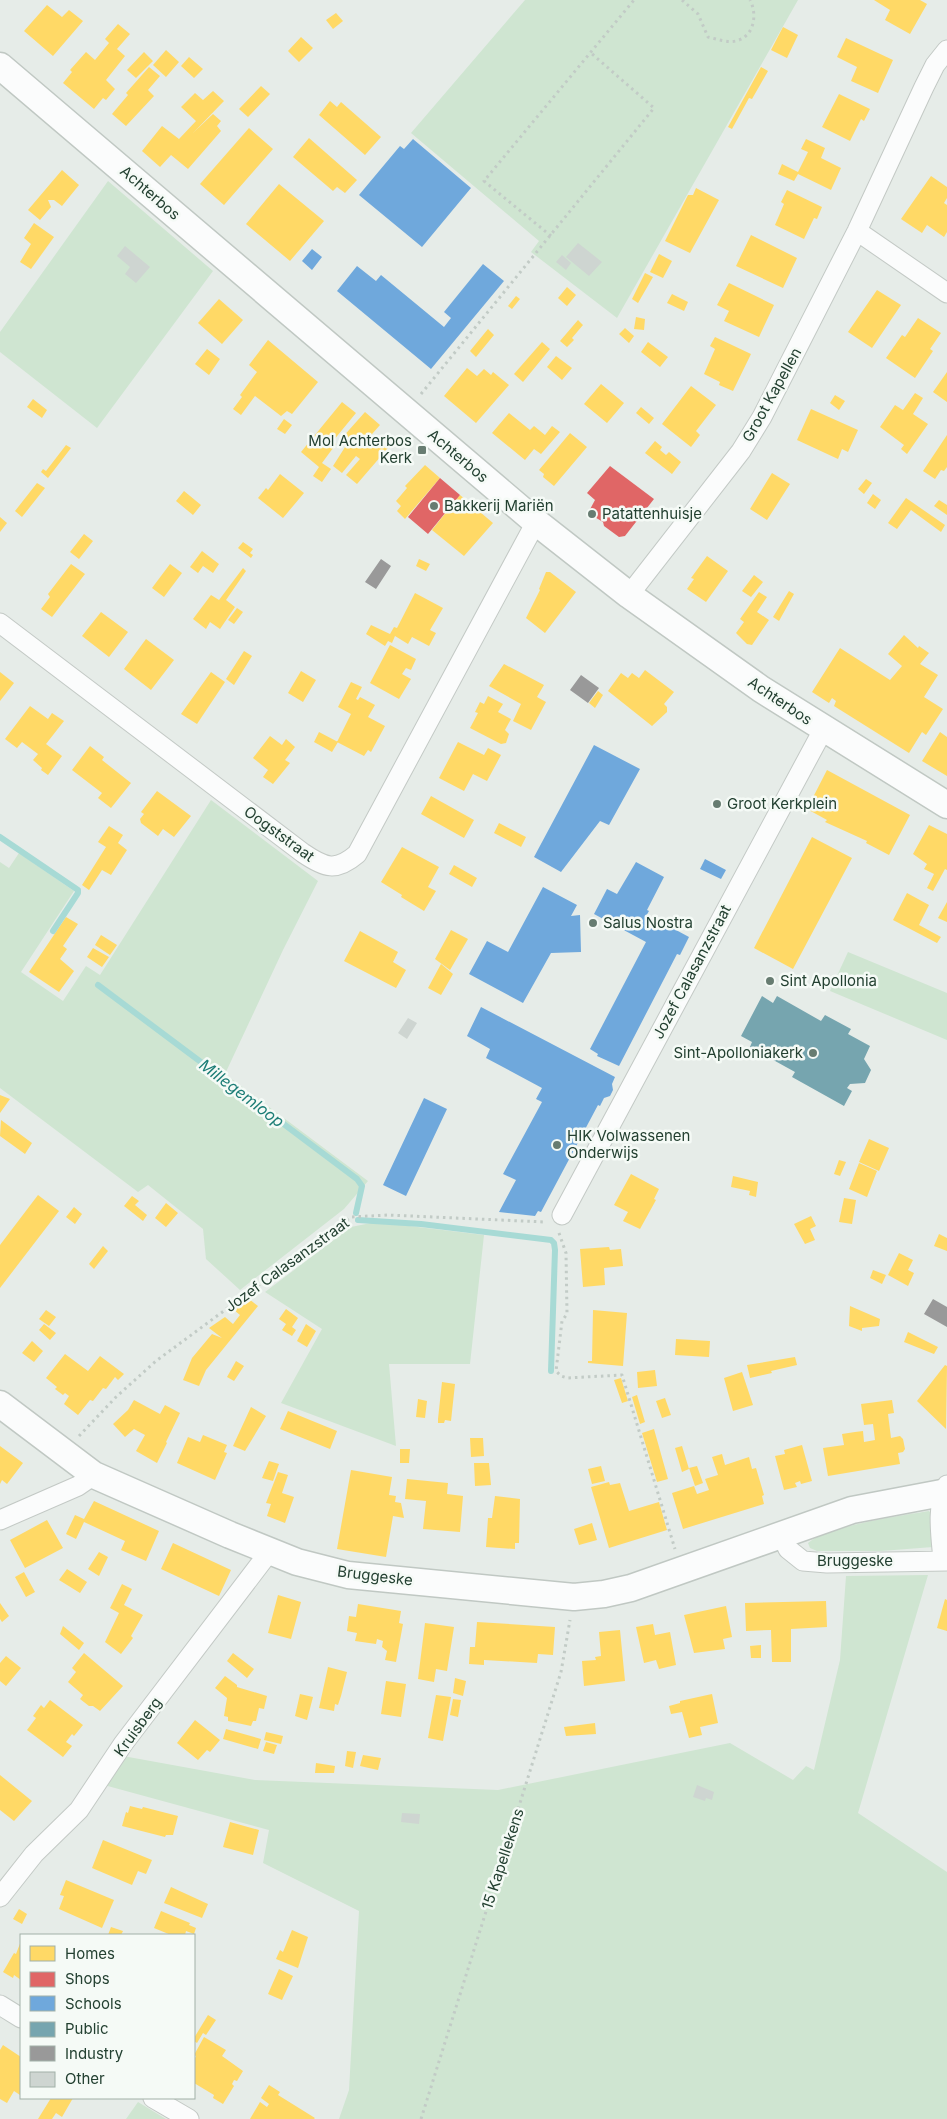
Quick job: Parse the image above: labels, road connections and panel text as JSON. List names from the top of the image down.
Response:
{
  "streets": {
    "street": [
      "Achterbos",
      "Groot Kapellen",
      "Oogststraat",
      "Jozef Calasanzstraat",
      "Bruggeske",
      "Kruisberg"
    ],
    "path": ["15 Kapellekens"]
  },
  "crossings": [
    ["Achterbos", "Groot Kapellen"],
    ["Achterbos", "Oogststraat"],
    ["Achterbos", "Jozef Calasanzstraat"],
    ["Jozef Calasanzstraat", "Bruggeske"],
    ["Bruggeske", "Kruisberg"],
    ["Bruggeske", "15 Kapellekens"]
  ],
  "water": ["Millegemloop"],
  "places": {
    "transit": ["Mol Achterbos Kerk"],
    "other": [
      "Bakkerij Mariën",
      "Patattenhuisje",
      "Groot Kerkplein",
      "Salus Nostra",
      "Sint Apollonia",
      "Sint-Apolloniakerk",
      "HIK Volwassenen Onderwijs"
    ]
  },
  "legend": [
    "Homes",
    "Shops",
    "Schools",
    "Public",
    "Industry",
    "Other"
  ]
}
